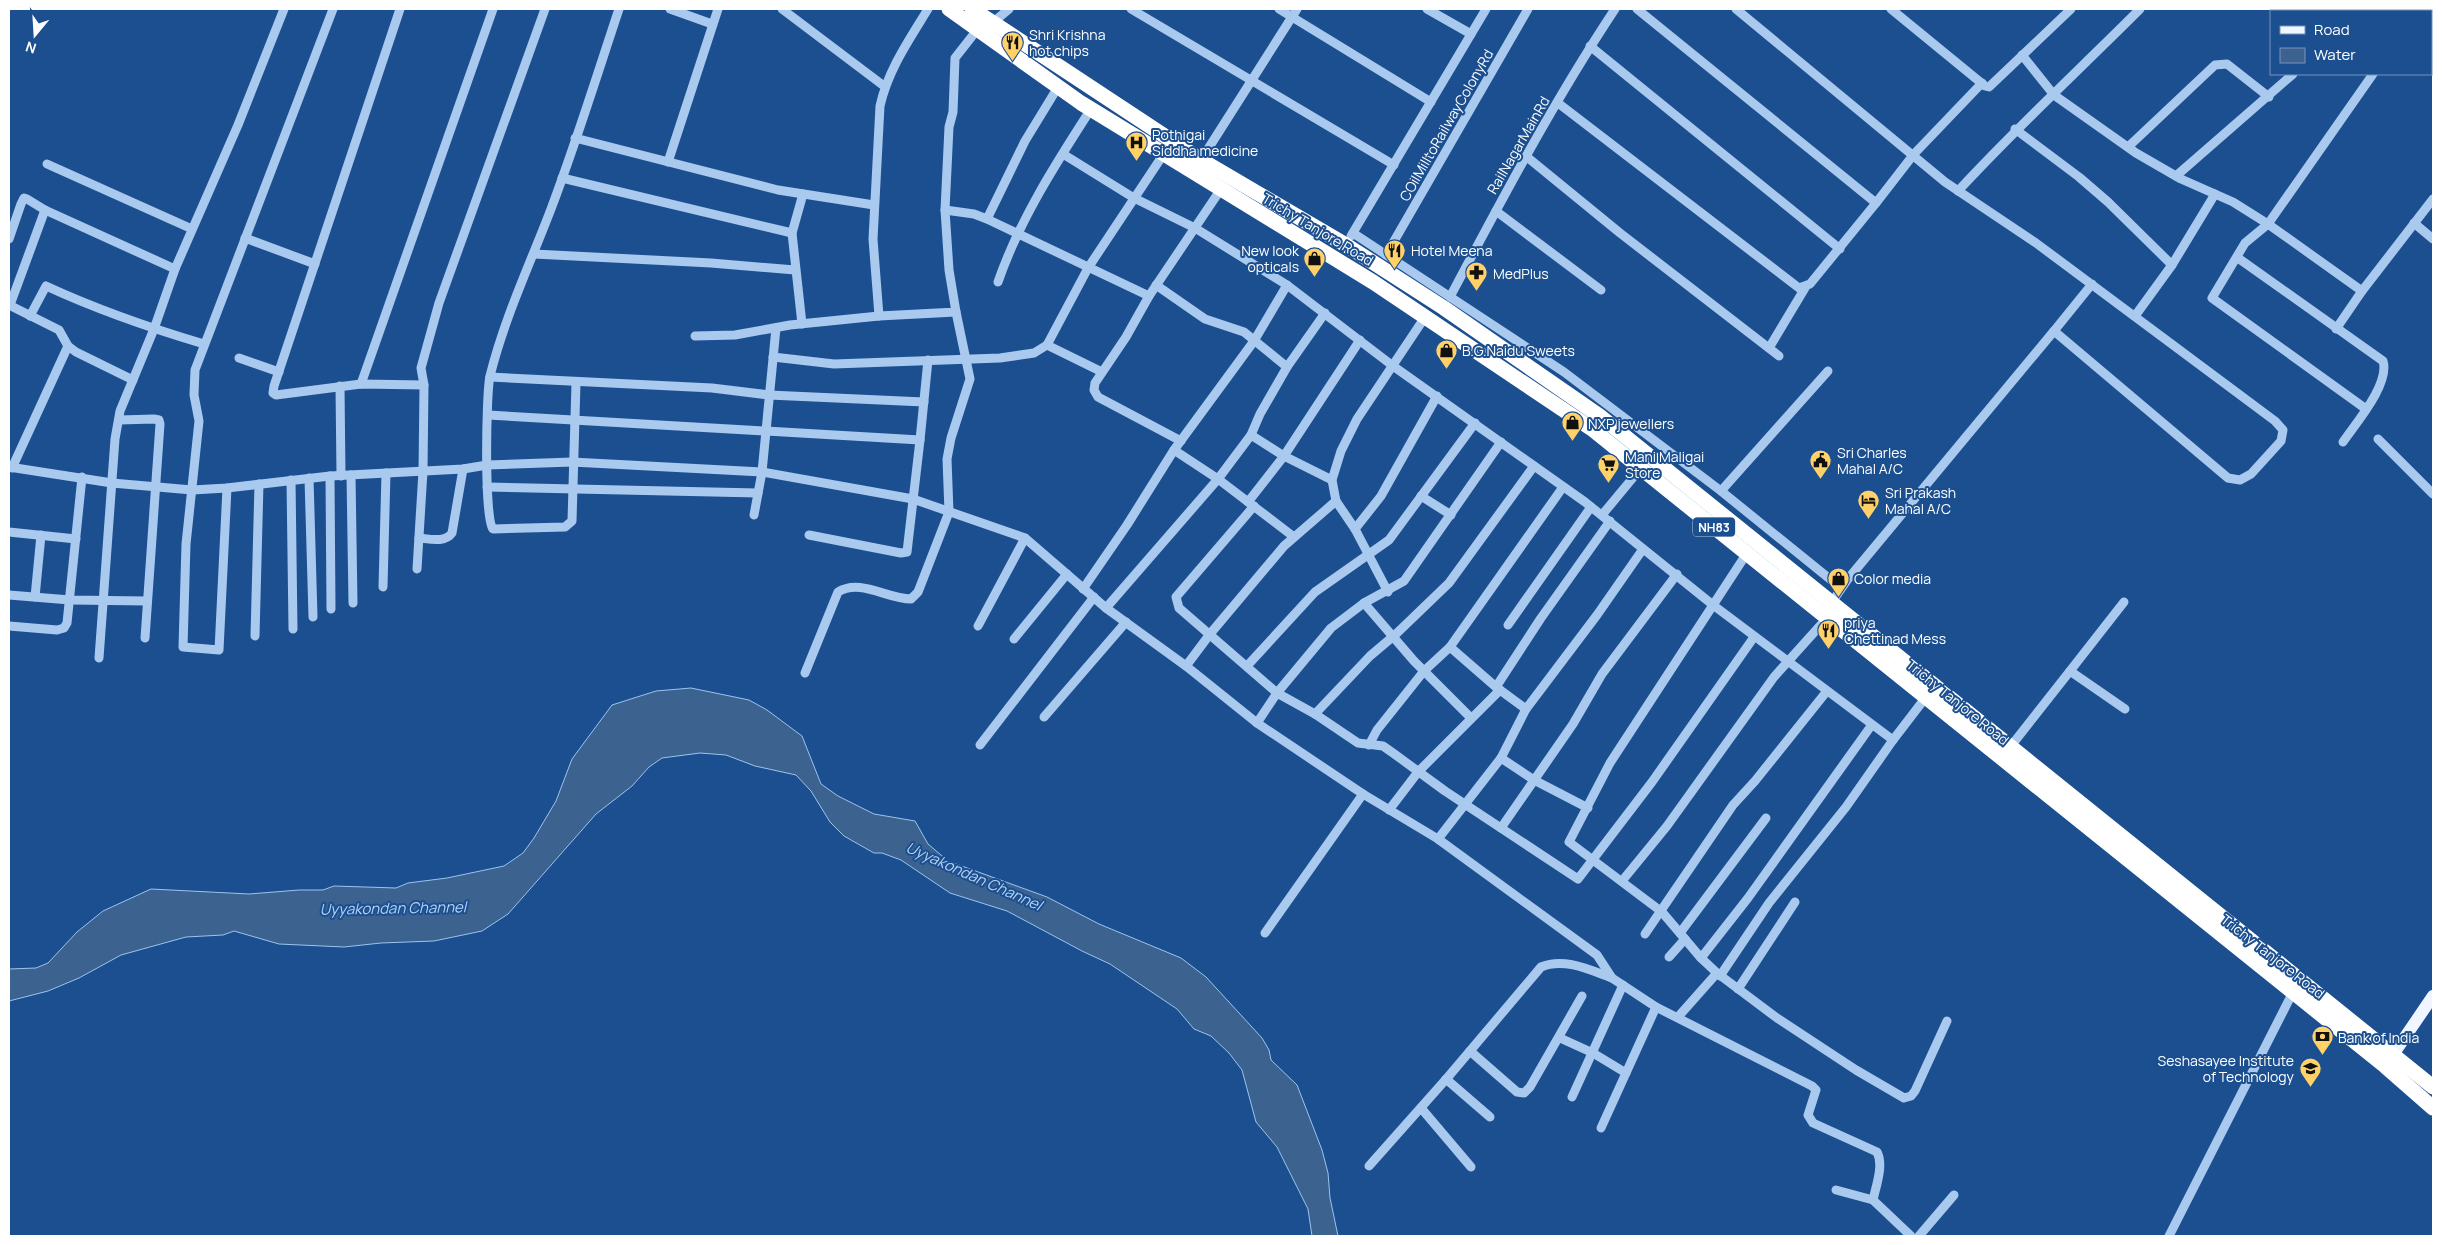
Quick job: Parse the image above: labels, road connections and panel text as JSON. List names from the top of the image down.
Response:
{
  "streets": {
    "highway": ["Trichy Tanjore Road", "NH83"],
    "street": ["COilMilltoRailwayColonyRd", "RailNagarMainRd"]
  },
  "water": ["Uyyakondan Channel"],
  "places": {
    "restaurant": ["Shri Krishna hot chips", "Hotel Meena", "priya Chettinad Mess"],
    "hospital": ["Pothigai Siddha medicine"],
    "shop": [
      "New look opticals",
      "B.G.Naidu Sweets",
      "NXP jewellers",
      "Color media"
    ],
    "pharmacy": ["MedPlus"],
    "public building": ["Sri Charles Mahal A/C"],
    "supermarket": ["Mani Maligai Store"],
    "hotel": ["Sri Prakash Mahal A/C"],
    "bank": ["Bank of India"],
    "school or university": ["Seshasayee Institute of Technology"]
  },
  "legend": ["Road", "Water"],
  "north": "bottom"
}
